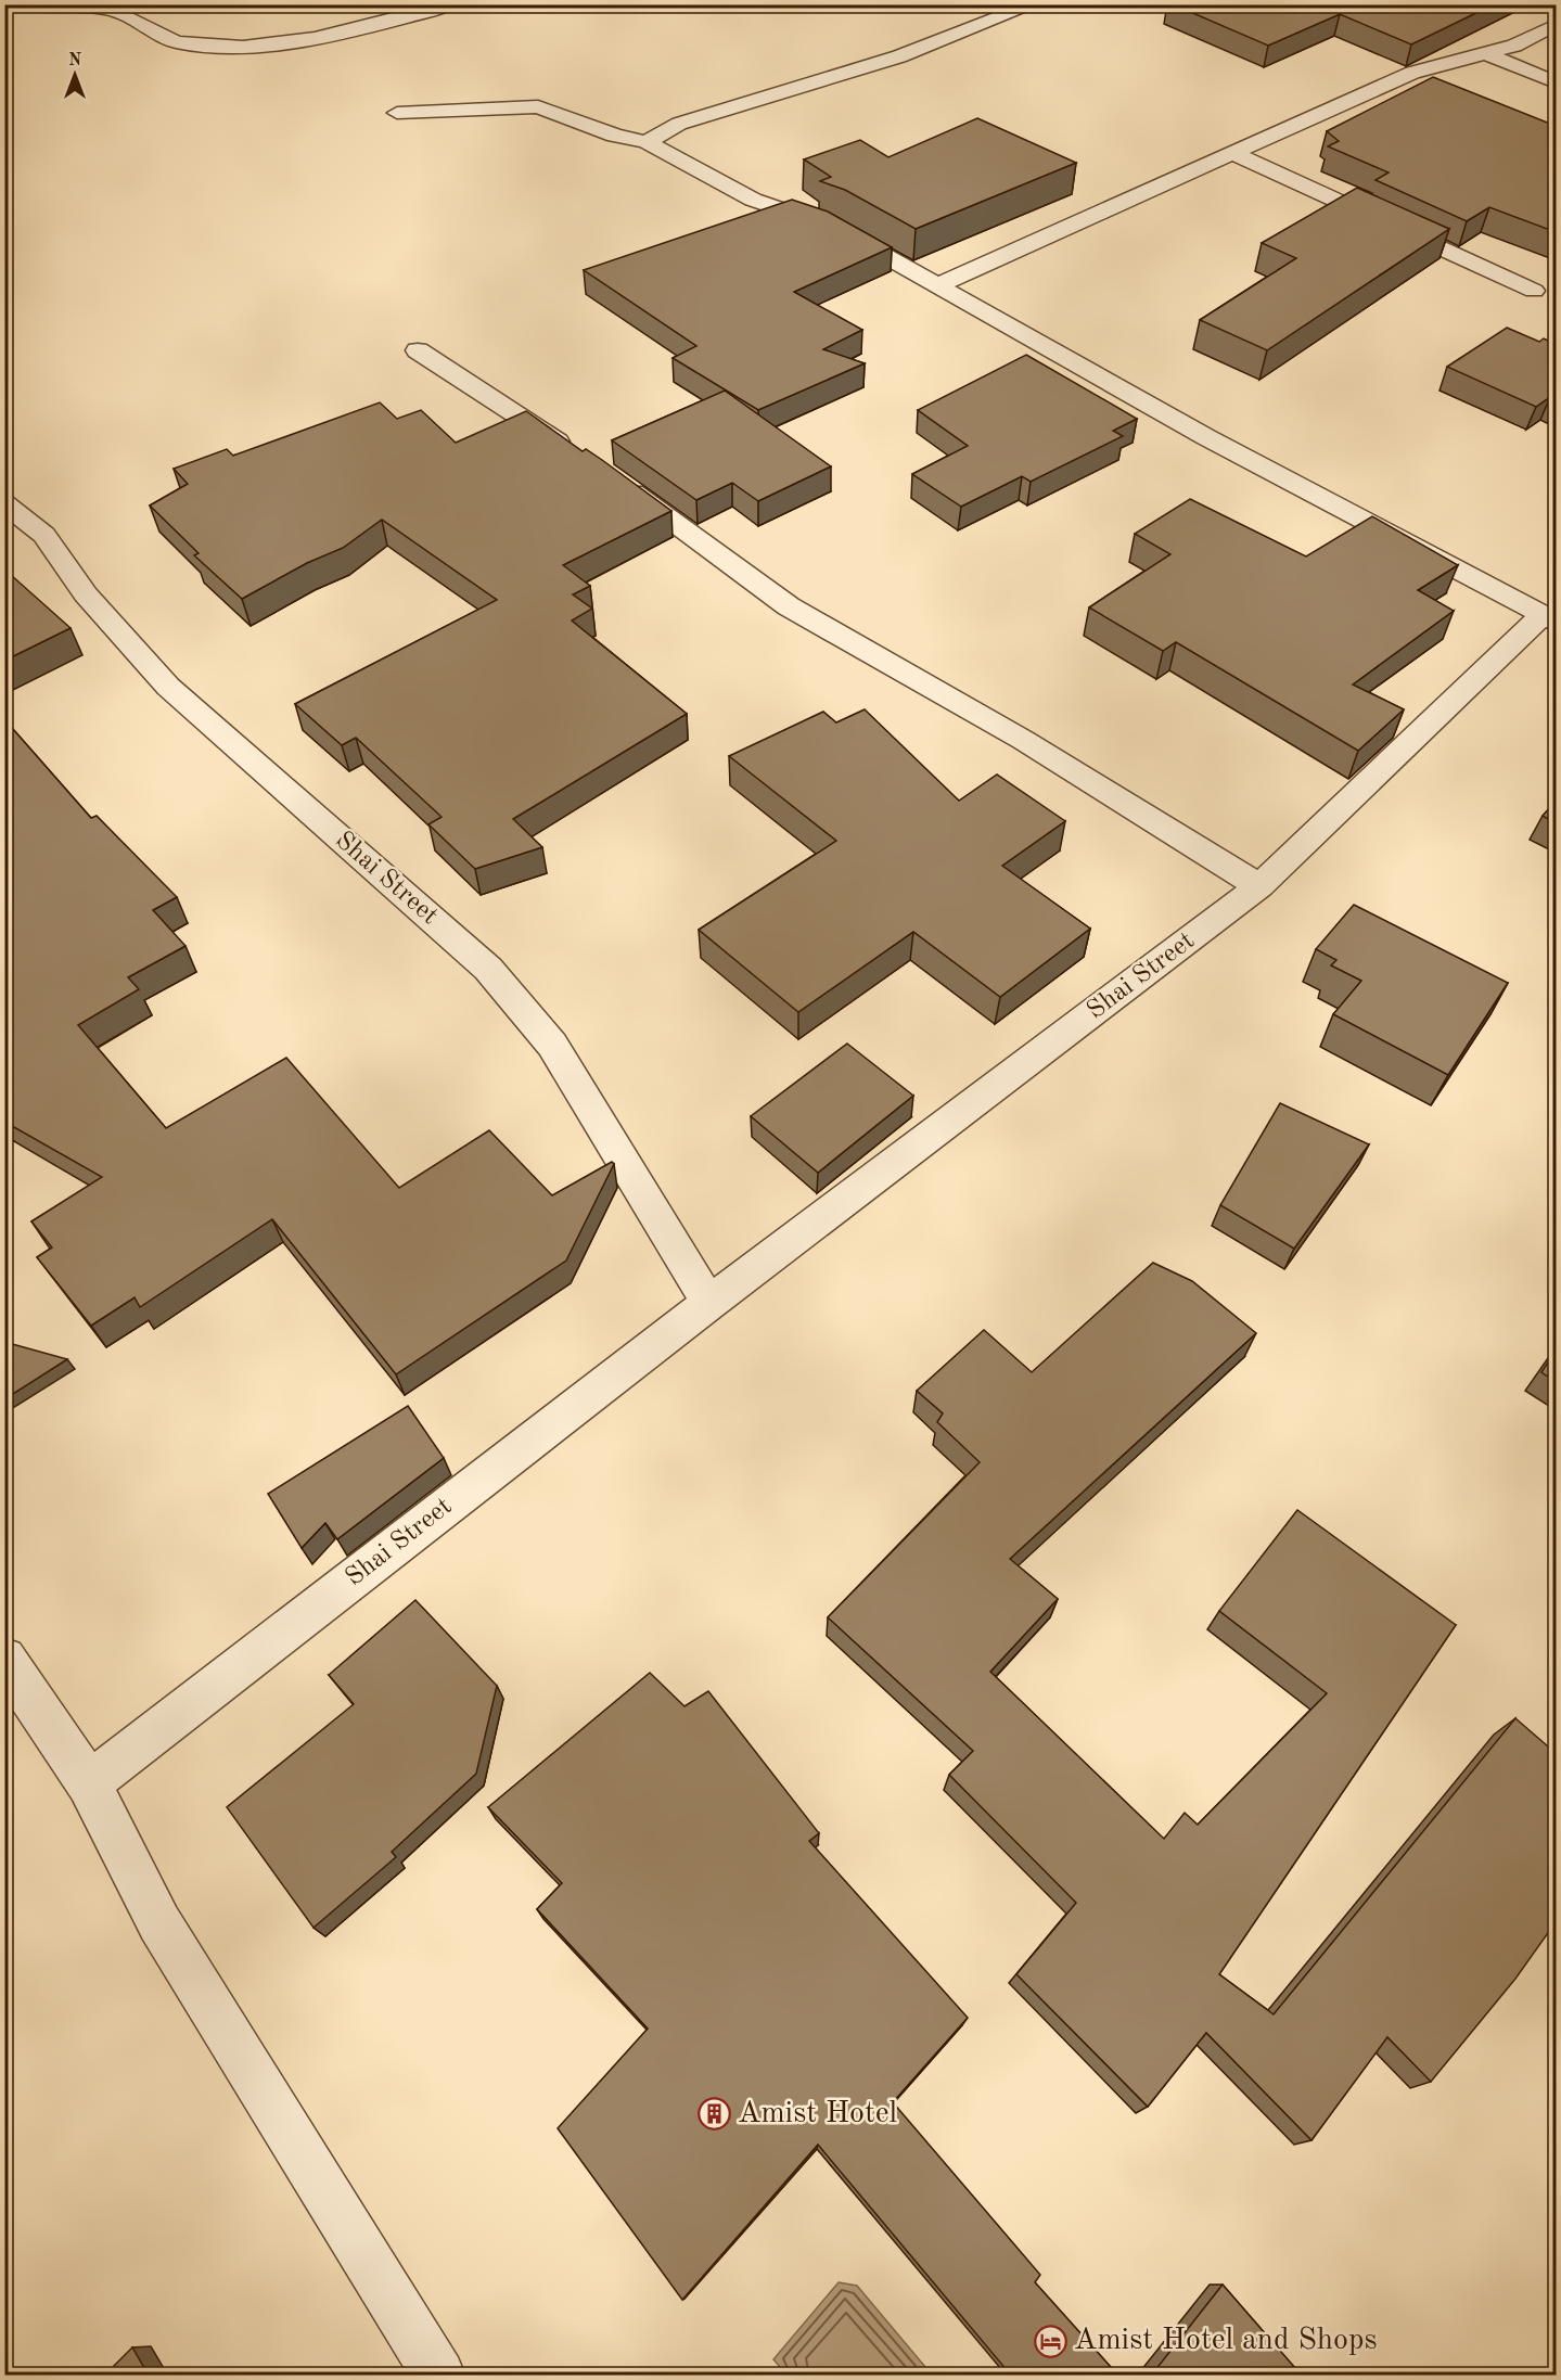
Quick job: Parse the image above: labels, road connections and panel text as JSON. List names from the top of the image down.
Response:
{
  "streets": {
    "street": ["Shai Street"]
  },
  "places": {
    "building": ["Amist Hotel"],
    "hotel": ["Amist Hotel and Shops"]
  },
  "north": "top"
}
